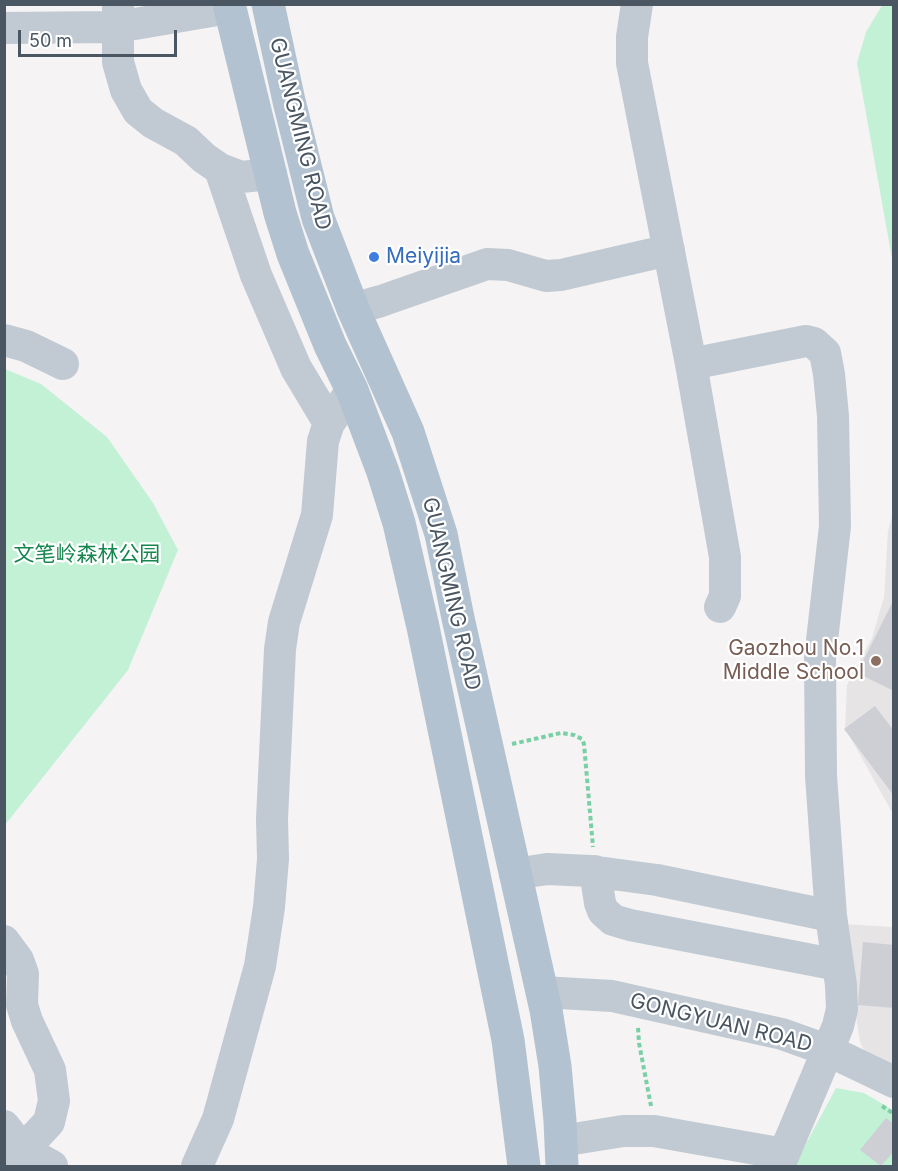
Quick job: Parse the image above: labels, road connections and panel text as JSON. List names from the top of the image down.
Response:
{
  "streets": {
    "main road": ["GUANGMING ROAD"],
    "street": ["GONGYUAN ROAD"]
  },
  "crossings": [
    ["GUANGMING ROAD", "GONGYUAN ROAD"]
  ],
  "parks": ["文笔岭森林公园"],
  "places": ["Meiyijia", "Gaozhou No.1 Middle School"],
  "scale_bar": "50 m"
}
